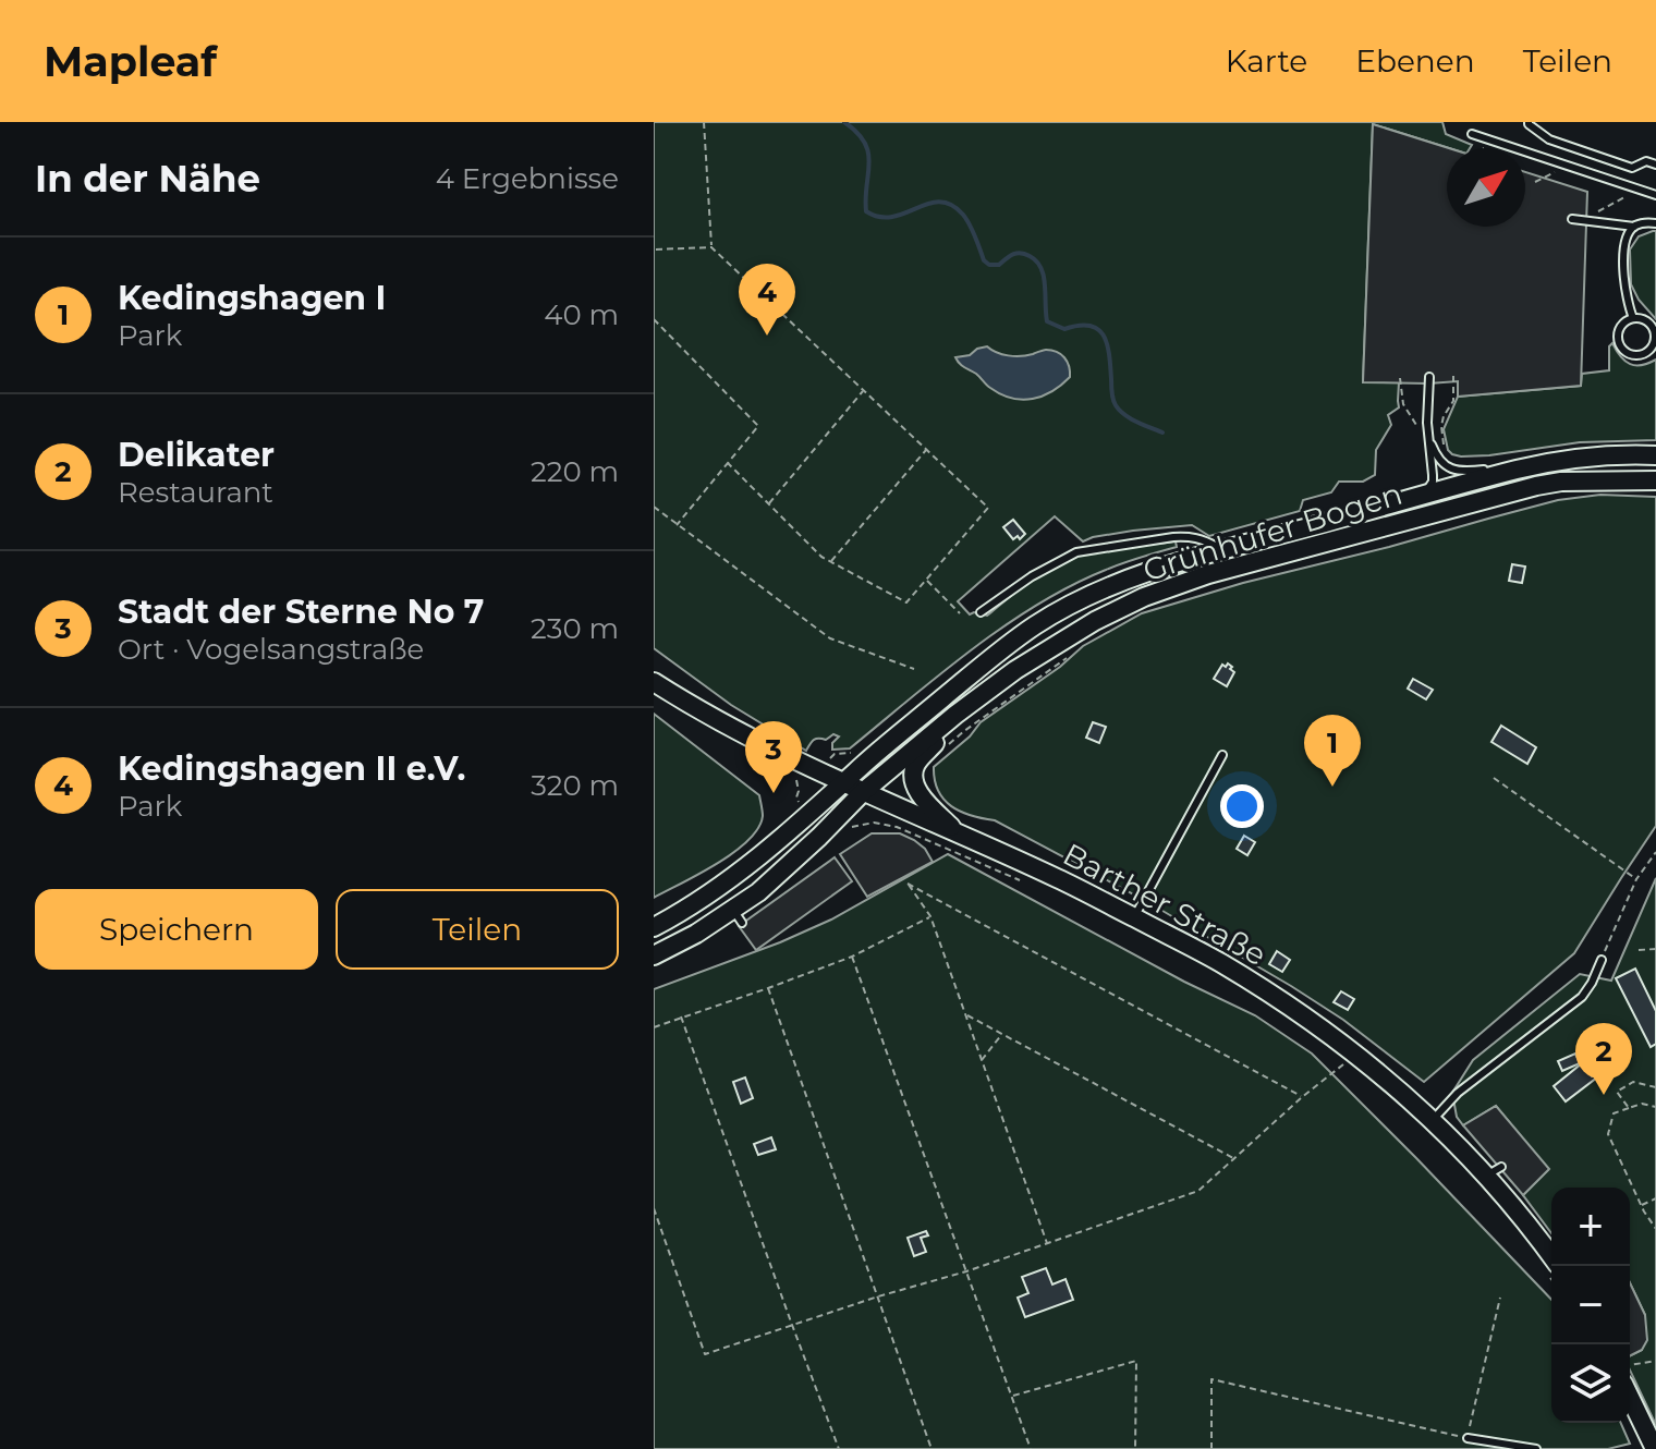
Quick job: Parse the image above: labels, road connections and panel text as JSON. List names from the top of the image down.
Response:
{
  "streets": {
    "main road": ["Grünhufer Bogen", "Barther Straße"]
  },
  "crossings": [
    ["Grünhufer Bogen", "Barther Straße"]
  ],
  "north": "top right",
  "page": {
    "header": "Mapleaf",
    "nav": ["Karte", "Ebenen", "Teilen"],
    "heading": ["In der Nähe", "4 Ergebnisse"],
    "list": [
      {
        "mark": "1",
        "name": "Kedingshagen I",
        "note": "Park",
        "value": "40 m"
      },
      {
        "mark": "2",
        "name": "Delikater",
        "note": "Restaurant",
        "value": "220 m"
      },
      {
        "mark": "3",
        "name": "Stadt der Sterne No 7",
        "note": "Ort · Vogelsangstraße",
        "value": "230 m"
      },
      {
        "mark": "4",
        "name": "Kedingshagen II e.V.",
        "note": "Park",
        "value": "320 m"
      }
    ],
    "pins": [
      "4",
      "1",
      "3",
      "2"
    ],
    "buttons": ["Speichern", "Teilen"],
    "map_buttons": ["+", "−"]
  }
}
